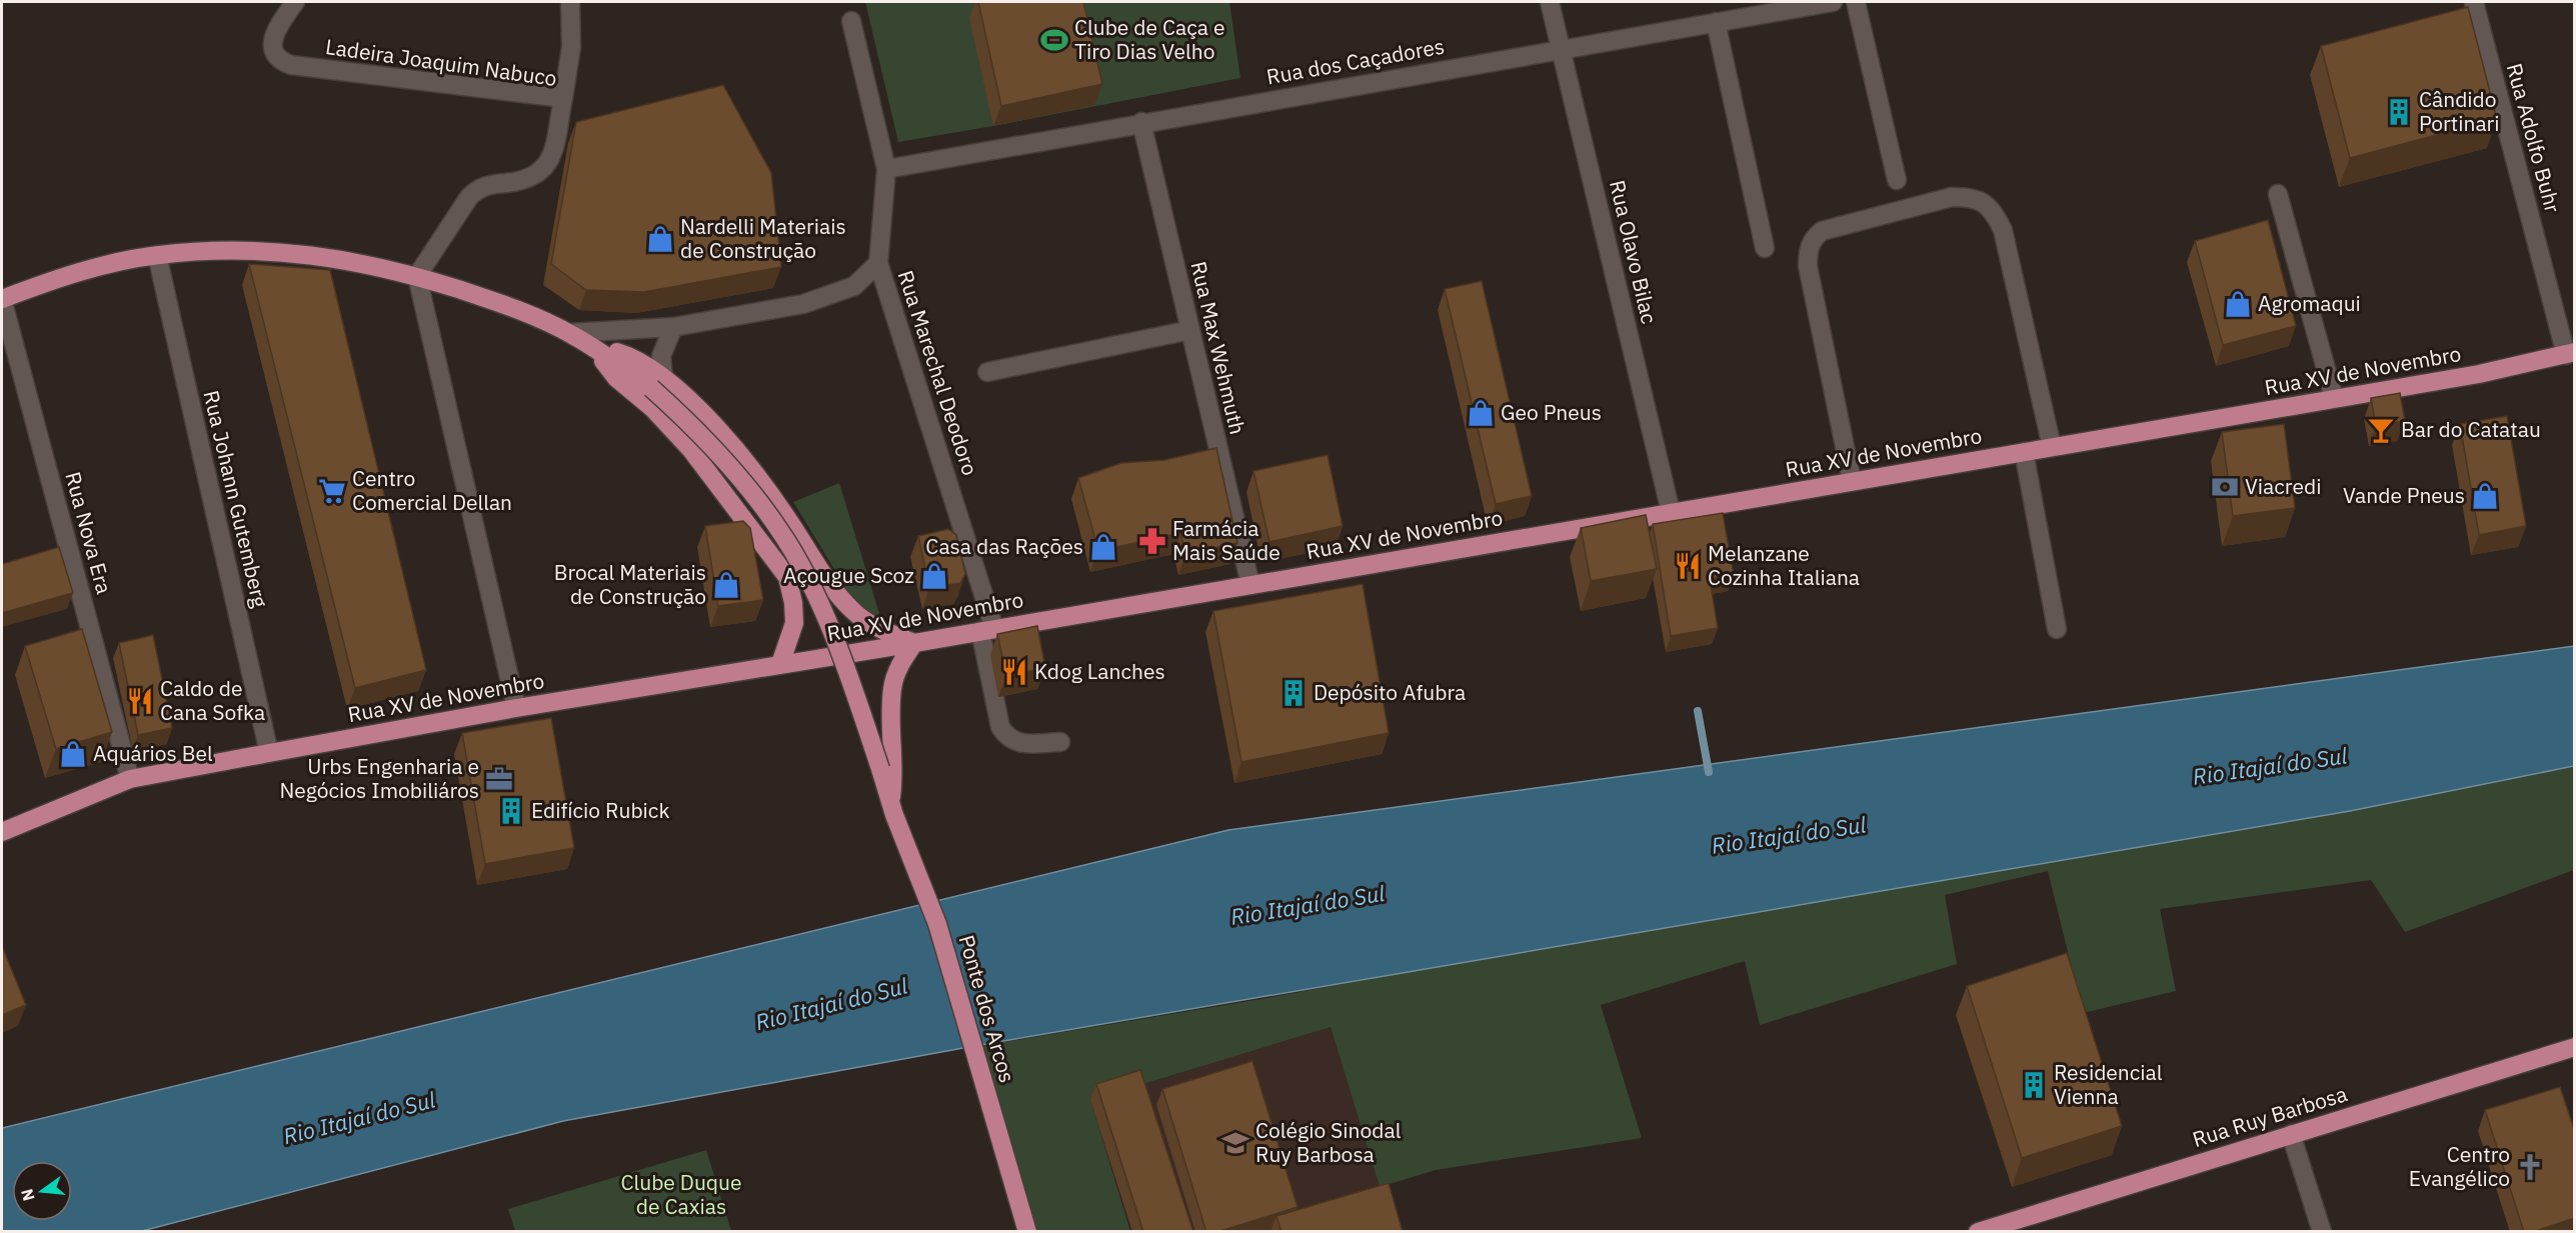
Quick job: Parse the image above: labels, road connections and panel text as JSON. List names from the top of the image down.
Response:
{
  "streets": {
    "main road": ["Rua XV de Novembro", "Ponte dos Arcos", "Rua Ruy Barbosa"],
    "street": [
      "Rua dos Caçadores",
      "Ladeira Joaquim Nabuco",
      "Rua Adolfo Buhr",
      "Rua Olavo Bilac",
      "Rua Max Wehmuth",
      "Rua Marechal Deodoro",
      "Rua Johann Gutemberg",
      "Rua Nova Era"
    ]
  },
  "crossings": [
    ["Rua dos Caçadores", "Rua Olavo Bilac"],
    ["Rua dos Caçadores", "Rua Max Wehmuth"],
    ["Rua dos Caçadores", "Rua Marechal Deodoro"],
    ["Rua Adolfo Buhr", "Rua XV de Novembro"],
    ["Rua Olavo Bilac", "Rua XV de Novembro"],
    ["Rua Max Wehmuth", "Rua XV de Novembro"],
    ["Rua XV de Novembro", "Rua Marechal Deodoro"],
    ["Rua XV de Novembro", "Rua Johann Gutemberg"],
    ["Rua XV de Novembro", "Rua Nova Era"]
  ],
  "water": ["Rio Itajaí do Sul"],
  "parks": ["Clube Duque de Caxias"],
  "places": {
    "sports": ["Clube de Caça e Tiro Dias Velho"],
    "building": [
      "Cândido Portinari",
      "Depósito Afubra",
      "Edifício Rubick",
      "Residencial Vienna"
    ],
    "shop": [
      "Nardelli Materiais de Construção",
      "Agromaqui",
      "Geo Pneus",
      "Vande Pneus",
      "Casa das Rações",
      "Açougue Scoz",
      "Brocal Materiais de Construção",
      "Aquários Bel"
    ],
    "bar": ["Bar do Catatau"],
    "bank": ["Viacredi"],
    "supermarket": ["Centro Comercial Dellan"],
    "pharmacy": ["Farmácia Mais Saúde"],
    "restaurant": ["Melanzane Cozinha Italiana", "Kdog Lanches", "Caldo de Cana Sofka"],
    "office": ["Urbs Engenharia e Negócios Imobiliáros"],
    "school or university": ["Colégio Sinodal Ruy Barbosa"],
    "church": ["Centro Evangélico"]
  },
  "north": "left"
}
